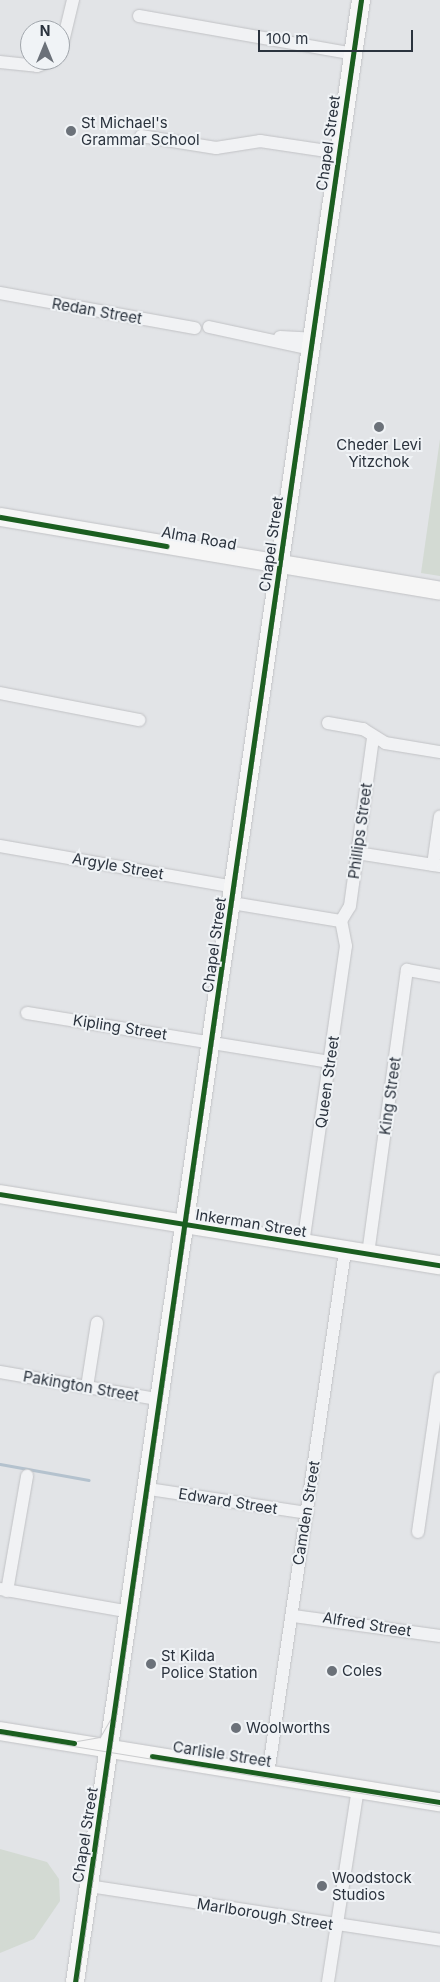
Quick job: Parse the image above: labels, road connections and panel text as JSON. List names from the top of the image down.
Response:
{
  "streets": {
    "street": [
      "Chapel Street",
      "Redan Street",
      "Alma Road",
      "Phillips Street",
      "Argyle Street",
      "Kipling Street",
      "Queen Street",
      "King Street",
      "Inkerman Street",
      "Pakington Street",
      "Edward Street",
      "Camden Street",
      "Alfred Street",
      "Carlisle Street",
      "Marlborough Street"
    ]
  },
  "crossings": [
    ["Chapel Street", "Alma Road"],
    ["Chapel Street", "Argyle Street"],
    ["Chapel Street", "Kipling Street"],
    ["Chapel Street", "Inkerman Street"],
    ["Chapel Street", "Pakington Street"],
    ["Chapel Street", "Edward Street"],
    ["Chapel Street", "Carlisle Street"],
    ["Chapel Street", "Marlborough Street"],
    ["Phillips Street", "Argyle Street"],
    ["Phillips Street", "Queen Street"],
    ["Argyle Street", "Queen Street"],
    ["Kipling Street", "Queen Street"],
    ["Queen Street", "Inkerman Street"],
    ["King Street", "Inkerman Street"],
    ["Inkerman Street", "Camden Street"],
    ["Edward Street", "Camden Street"],
    ["Camden Street", "Alfred Street"],
    ["Camden Street", "Carlisle Street"]
  ],
  "places": [
    "St Michael's Grammar School",
    "Cheder Levi Yitzchok",
    "St Kilda Police Station",
    "Coles",
    "Woolworths",
    "Woodstock Studios"
  ],
  "scale_bar": "100 m",
  "north": "top"
}
